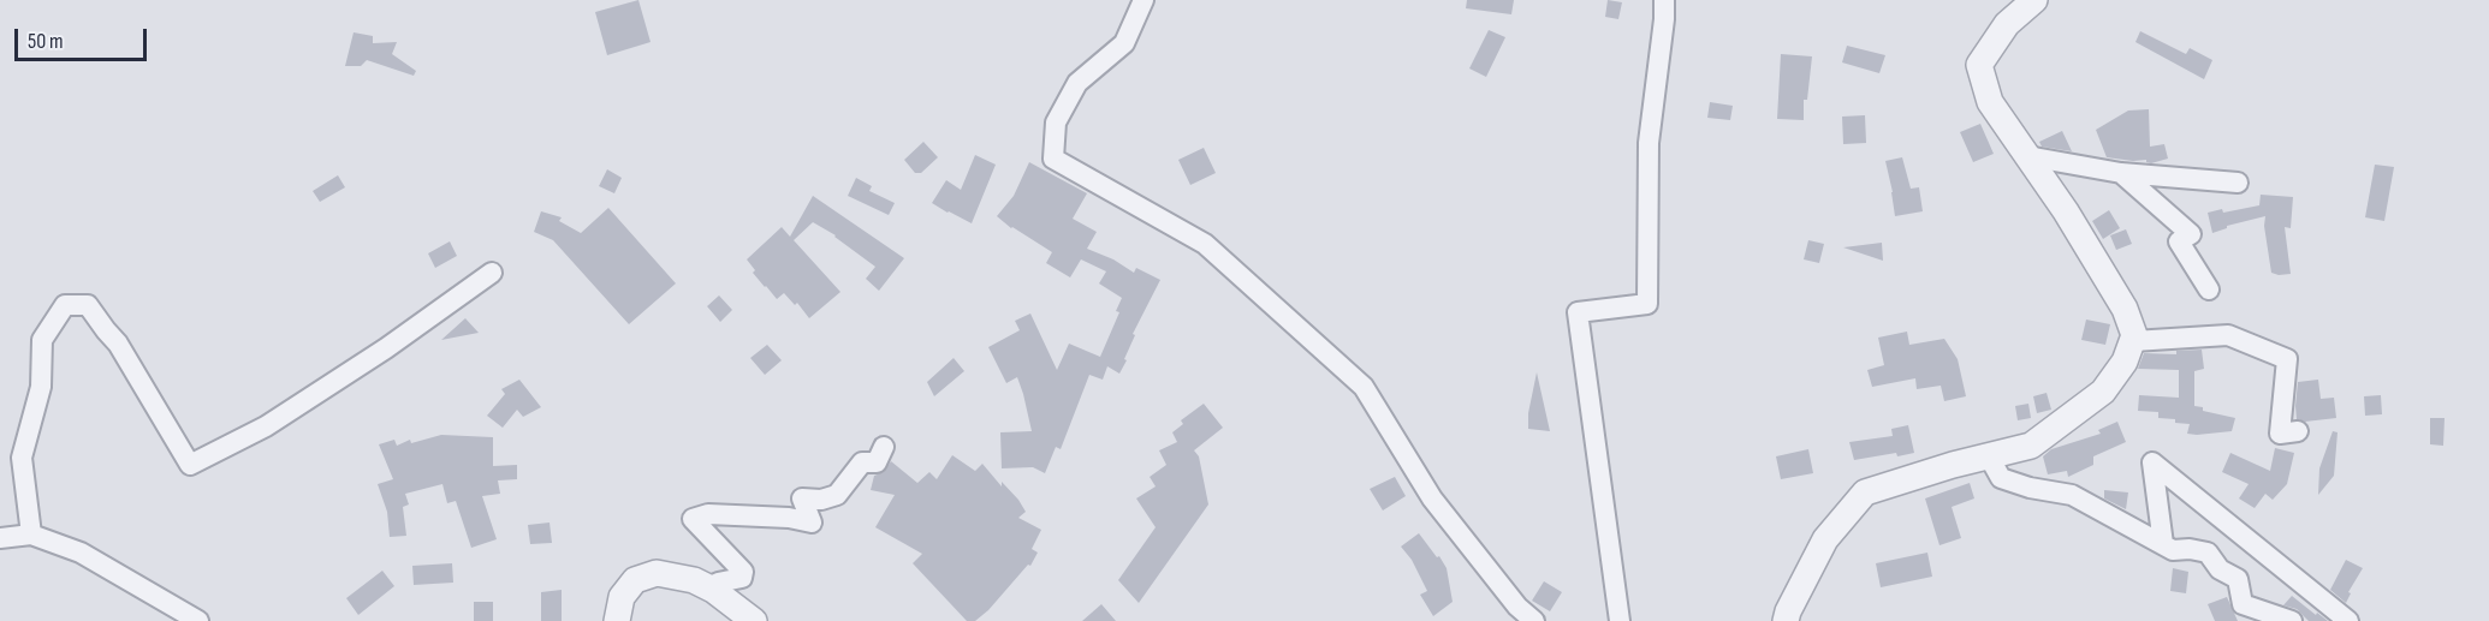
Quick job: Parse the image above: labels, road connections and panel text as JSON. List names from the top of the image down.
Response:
{
  "scale_bar": "50 m"
}
